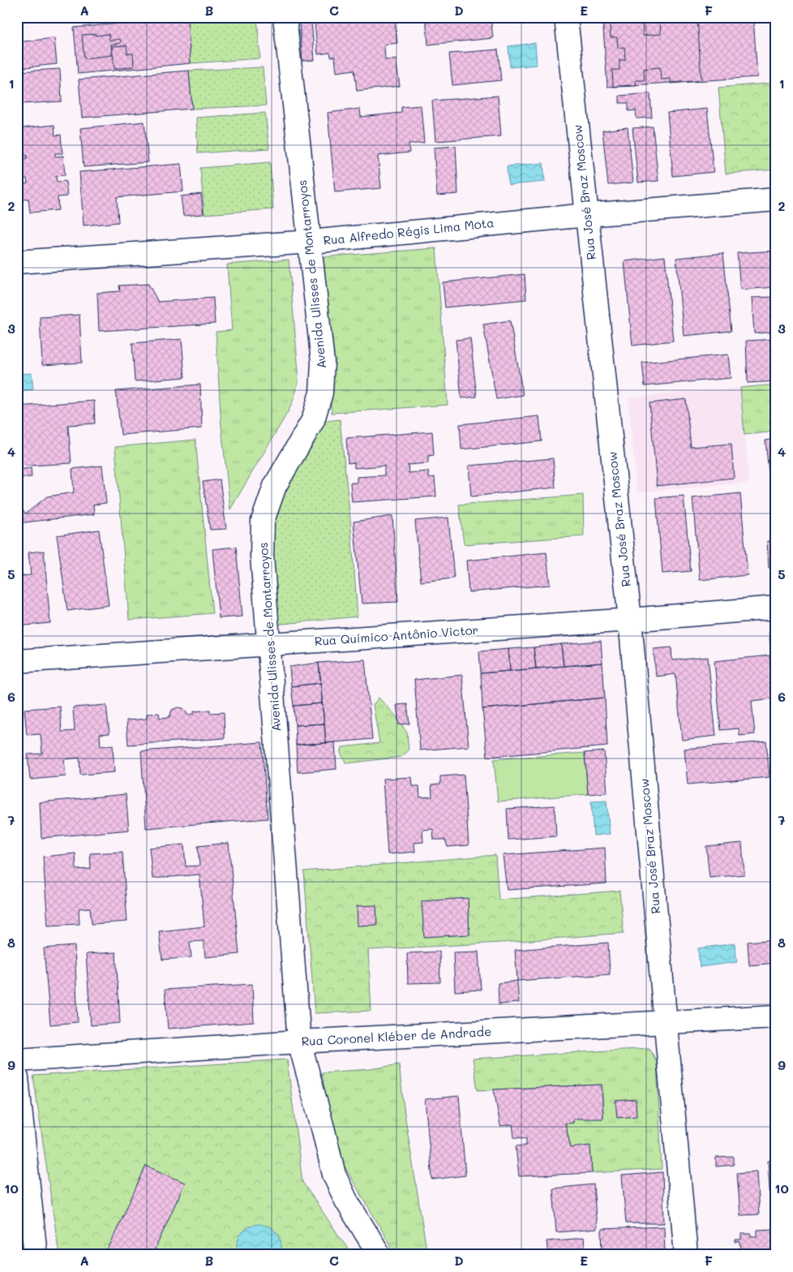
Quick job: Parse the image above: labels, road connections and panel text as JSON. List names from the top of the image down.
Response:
{
  "streets": {
    "street": [
      "Rua José Braz Moscow",
      "Rua Alfredo Régis Lima Mota",
      "Avenida Ulisses de Montarroyos",
      "Rua Químico Antônio Victor",
      "Rua Coronel Kléber de Andrade"
    ]
  },
  "crossings": [
    ["Rua José Braz Moscow", "Rua Alfredo Régis Lima Mota"],
    ["Rua José Braz Moscow", "Rua Químico Antônio Victor"],
    ["Rua José Braz Moscow", "Rua Coronel Kléber de Andrade"],
    ["Rua Alfredo Régis Lima Mota", "Avenida Ulisses de Montarroyos"],
    ["Avenida Ulisses de Montarroyos", "Rua Químico Antônio Victor"],
    ["Avenida Ulisses de Montarroyos", "Rua Coronel Kléber de Andrade"]
  ],
  "grid": {
    "columns": [
      "A",
      "B",
      "C",
      "D",
      "E",
      "F"
    ],
    "rows": [
      "1",
      "2",
      "3",
      "4",
      "5",
      "6",
      "7",
      "8",
      "9",
      "10"
    ]
  }
}
